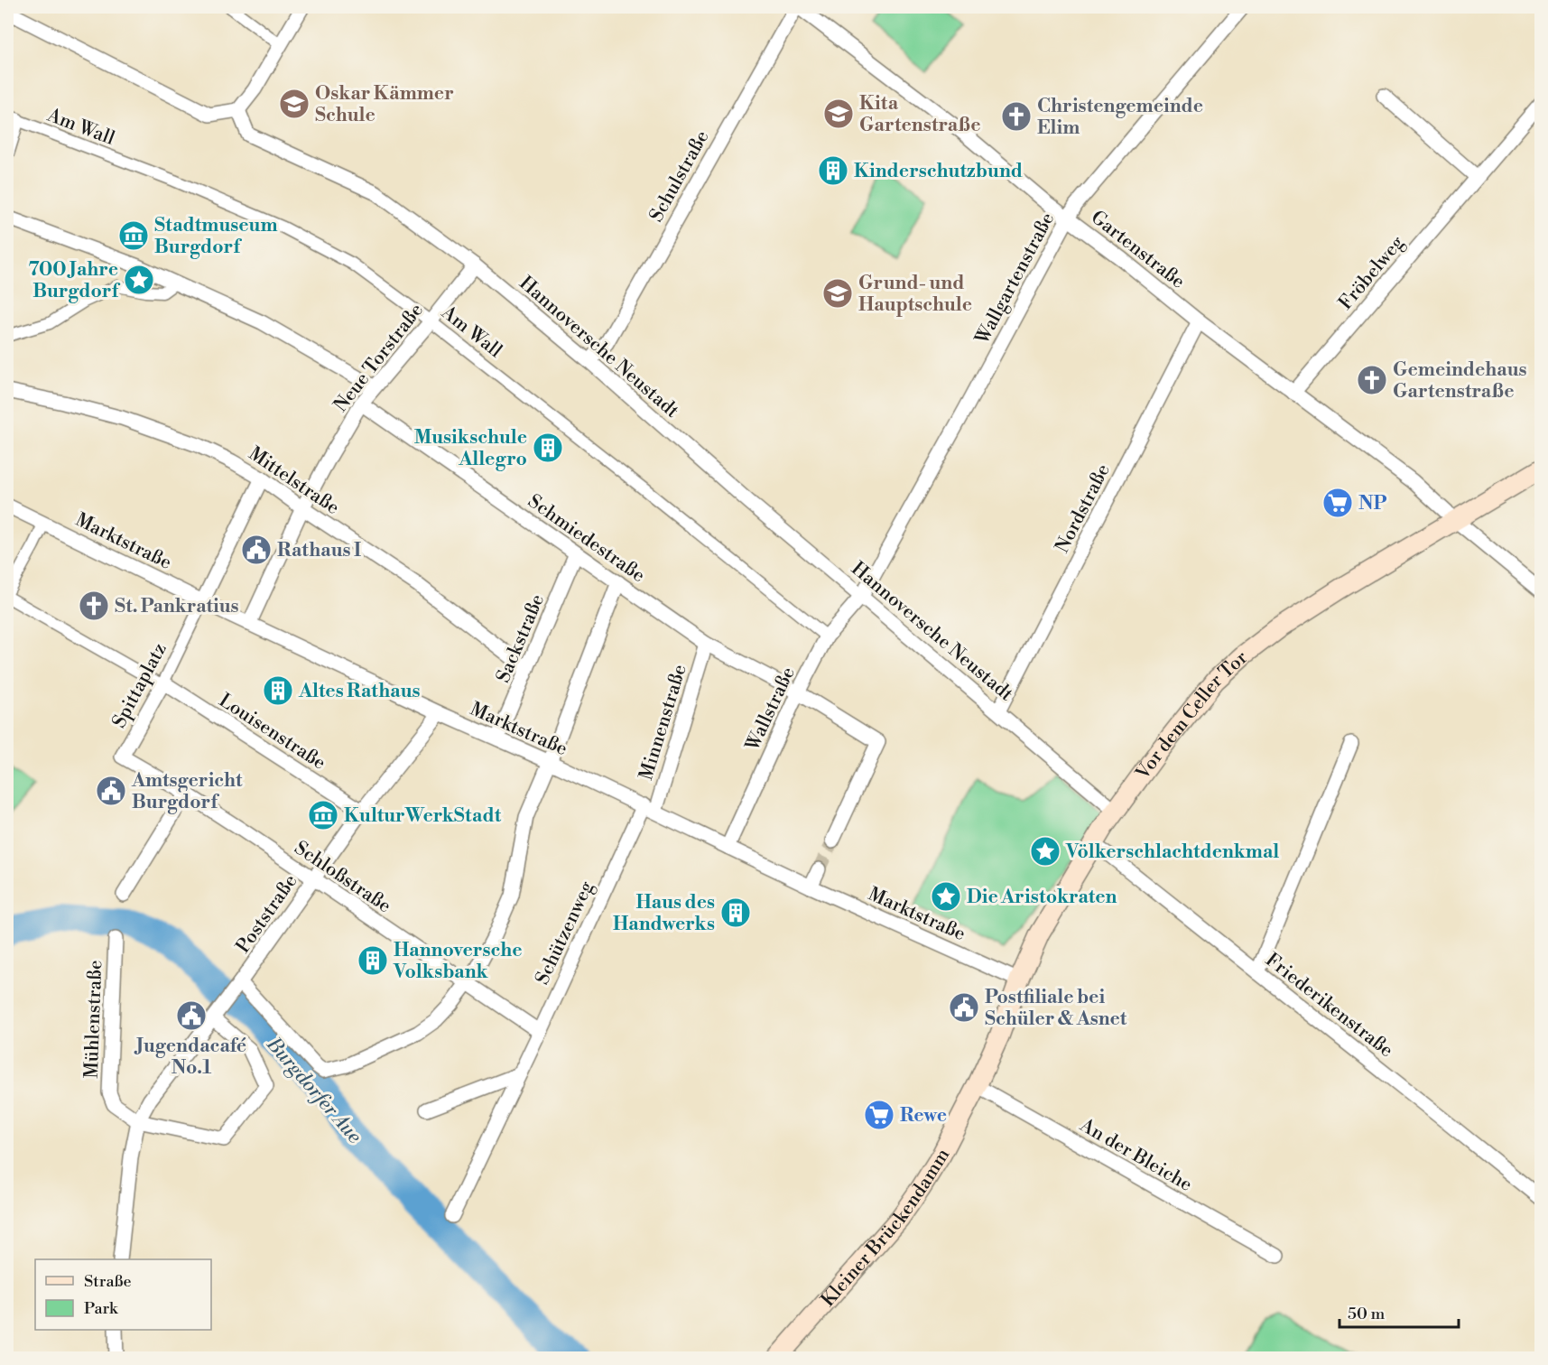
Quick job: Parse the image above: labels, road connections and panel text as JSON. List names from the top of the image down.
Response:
{
  "streets": {
    "main road": ["Vor dem Celler Tor", "Kleiner Brückendamm"],
    "street": [
      "Am Wall",
      "Schulstraße",
      "Gartenstraße",
      "Fröbelweg",
      "Wallgartenstraße",
      "Hannoversche Neustadt",
      "Neue Torstraße",
      "Mittelstraße",
      "Nordstraße",
      "Schmiedestraße",
      "Marktstraße",
      "Sackstraße",
      "Spittaplatz",
      "Wallstraße",
      "Minnenstraße",
      "Louisenstraße",
      "Schloßstraße",
      "Poststraße",
      "Schützenweg",
      "Friederikenstraße",
      "Mühlenstraße",
      "An der Bleiche"
    ]
  },
  "crossings": [
    ["Am Wall", "Neue Torstraße"],
    ["Am Wall", "Wallstraße"],
    ["Schulstraße", "Gartenstraße"],
    ["Schulstraße", "Hannoversche Neustadt"],
    ["Gartenstraße", "Fröbelweg"],
    ["Gartenstraße", "Wallgartenstraße"],
    ["Gartenstraße", "Nordstraße"],
    ["Gartenstraße", "Vor dem Celler Tor"],
    ["Wallgartenstraße", "Hannoversche Neustadt"],
    ["Wallgartenstraße", "Wallstraße"],
    ["Hannoversche Neustadt", "Neue Torstraße"],
    ["Hannoversche Neustadt", "Nordstraße"],
    ["Hannoversche Neustadt", "Wallstraße"],
    ["Hannoversche Neustadt", "Vor dem Celler Tor"],
    ["Neue Torstraße", "Mittelstraße"],
    ["Neue Torstraße", "Schmiedestraße"],
    ["Neue Torstraße", "Marktstraße"],
    ["Mittelstraße", "Sackstraße"],
    ["Schmiedestraße", "Sackstraße"],
    ["Schmiedestraße", "Wallstraße"],
    ["Schmiedestraße", "Minnenstraße"],
    ["Marktstraße", "Sackstraße"],
    ["Marktstraße", "Spittaplatz"],
    ["Marktstraße", "Wallstraße"],
    ["Marktstraße", "Vor dem Celler Tor"],
    ["Marktstraße", "Minnenstraße"],
    ["Marktstraße", "Poststraße"],
    ["Marktstraße", "Schützenweg"],
    ["Spittaplatz", "Louisenstraße"],
    ["Spittaplatz", "Schloßstraße"],
    ["Vor dem Celler Tor", "Friederikenstraße"],
    ["Vor dem Celler Tor", "An der Bleiche"],
    ["Vor dem Celler Tor", "Kleiner Brückendamm"],
    ["Minnenstraße", "Schützenweg"],
    ["Louisenstraße", "Poststraße"],
    ["Schloßstraße", "Poststraße"],
    ["Schloßstraße", "Schützenweg"],
    ["Poststraße", "Mühlenstraße"],
    ["An der Bleiche", "Kleiner Brückendamm"]
  ],
  "water": ["Burgdorfer Aue"],
  "places": {
    "school or university": ["Oskar Kämmer Schule", "Kita Gartenstraße", "Grund- und Hauptschule"],
    "church": ["Christengemeinde Elim", "Gemeindehaus Gartenstraße", "St. Pankratius"],
    "building": [
      "Kinderschutzbund",
      "Musikschule Allegro",
      "Altes Rathaus",
      "Haus des Handwerks",
      "Hannoversche Volksbank"
    ],
    "museum": ["Stadtmuseum Burgdorf", "KulturWerkStadt"],
    "place": ["700 Jahre Burgdorf", "Völkerschlachtdenkmal", "Die Aristokraten"],
    "supermarket": ["NP", "Rewe"],
    "public building": [
      "Rathaus I",
      "Amtsgericht Burgdorf",
      "Postfiliale bei Schüler & Asnet",
      "Jugendacafé No.1"
    ]
  },
  "legend": ["Straße", "Park"],
  "scale_bar": "50 m"
}
